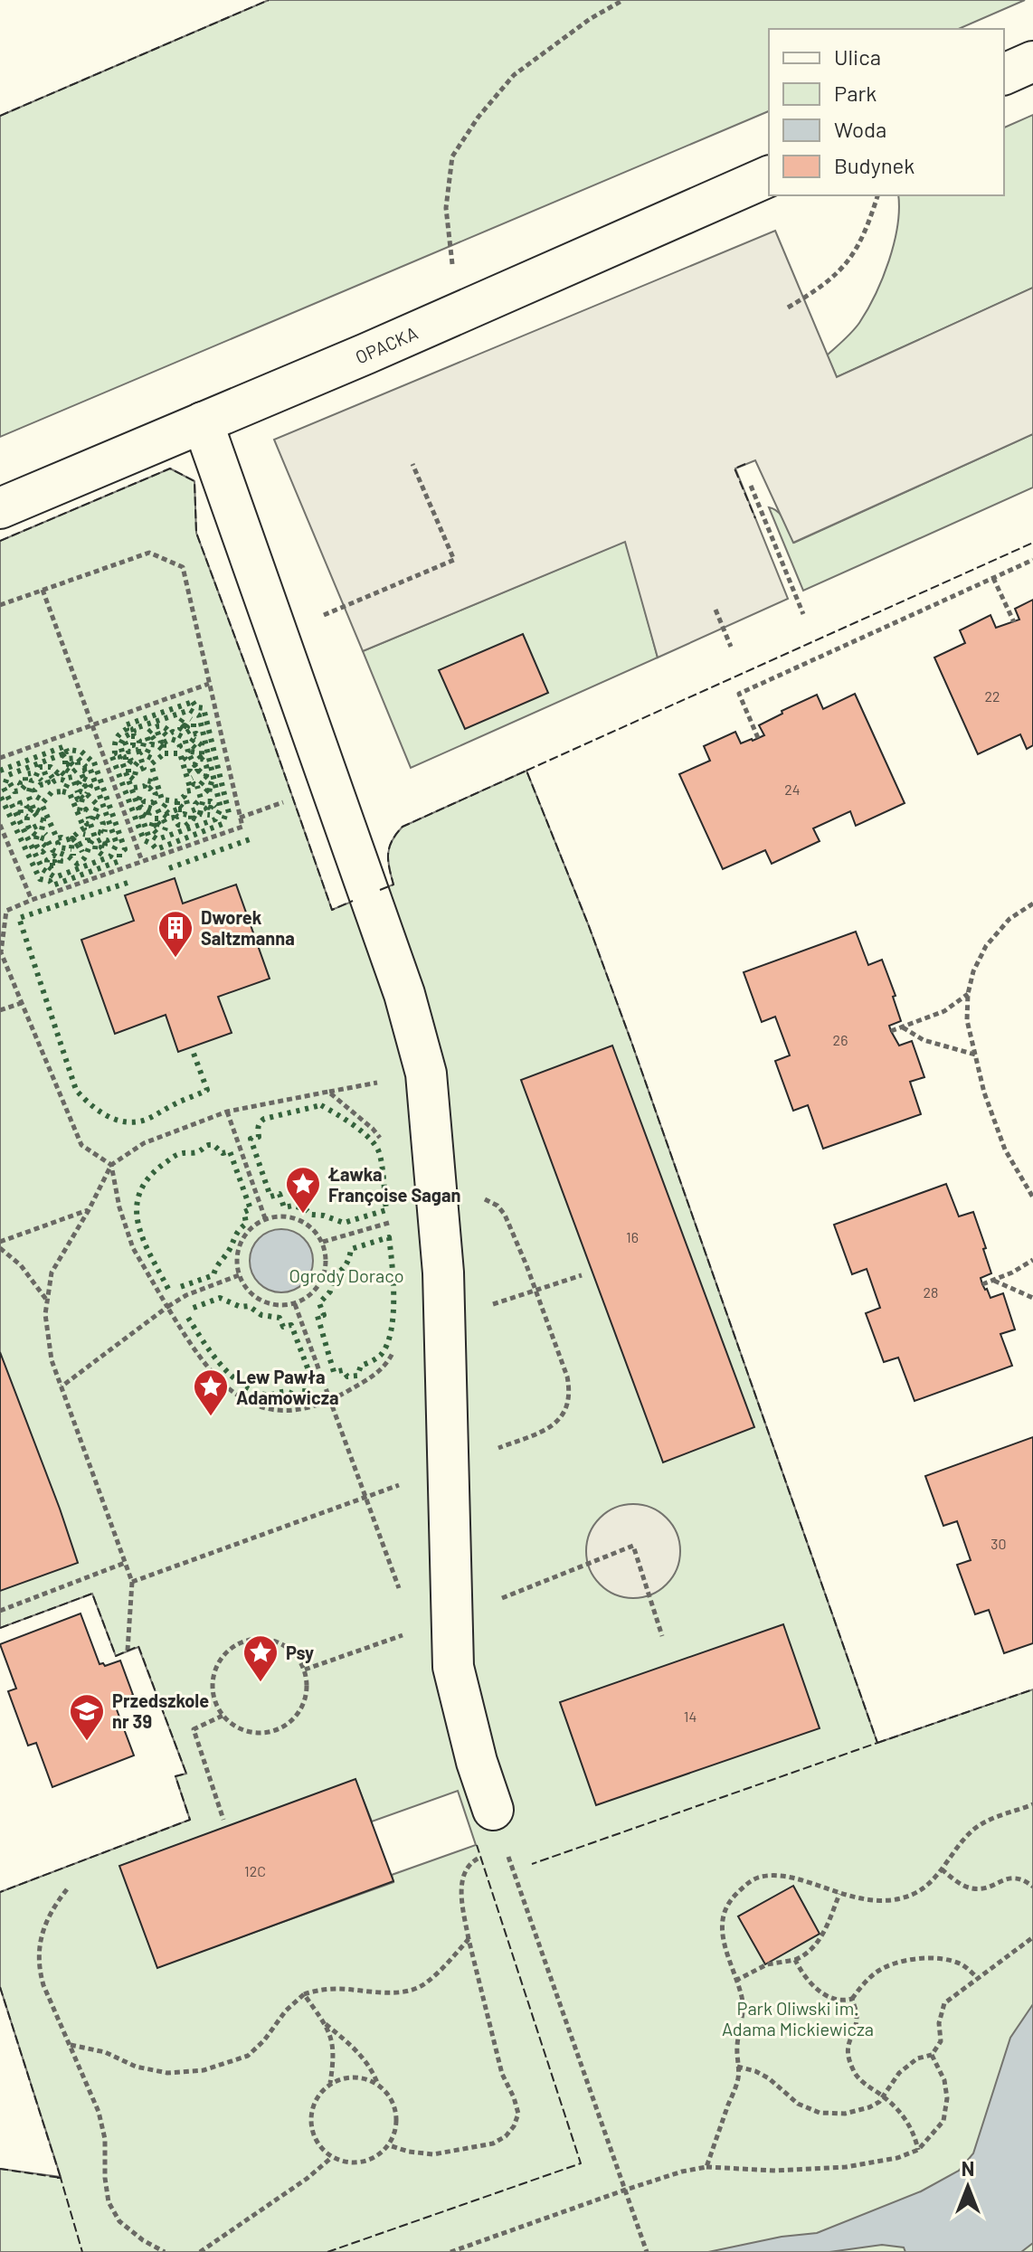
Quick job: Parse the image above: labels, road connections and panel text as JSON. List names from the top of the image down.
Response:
{
  "streets": {
    "street": ["OPACKA"]
  },
  "parks": ["Ogrody Doraco", "Park Oliwski im. Adama Mickiewicza"],
  "places": {
    "building": ["Dworek Saltzmanna"],
    "place": ["Ławka Françoise Sagan", "Lew Pawła Adamowicza", "Psy"],
    "school or university": ["Przedszkole nr 39"]
  },
  "house_numbers": [
    "22",
    "24",
    "26",
    "16",
    "28",
    "30",
    "14",
    "12C"
  ],
  "legend": [
    "Ulica",
    "Park",
    "Woda",
    "Budynek"
  ],
  "north": "top"
}
